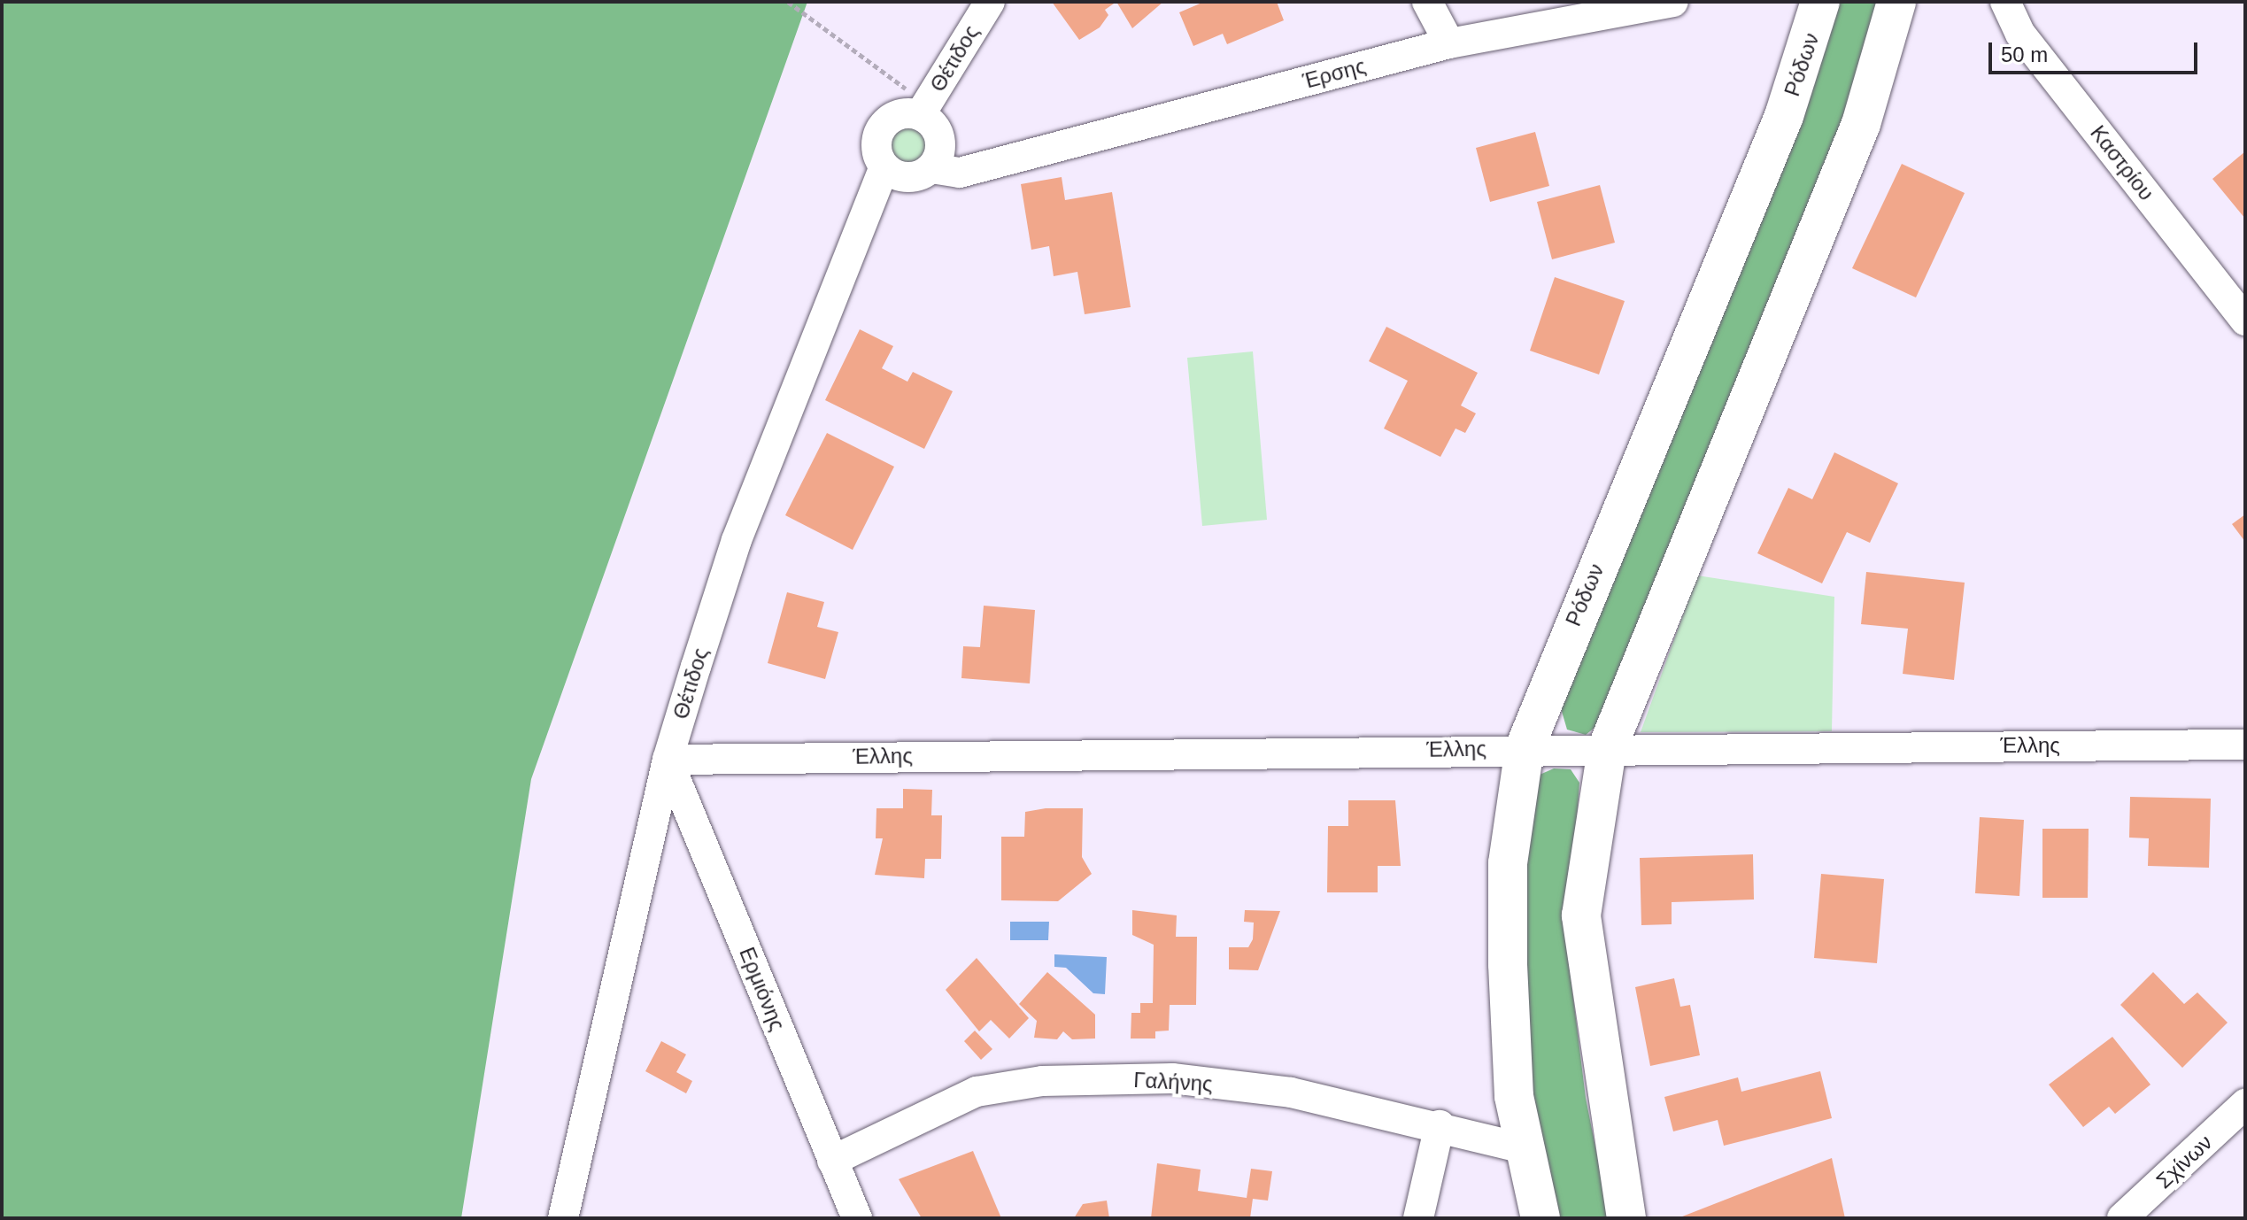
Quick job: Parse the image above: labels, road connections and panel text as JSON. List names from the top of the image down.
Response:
{
  "streets": {
    "street": [
      "Θέτιδος",
      "Ρόδων",
      "Έρσης",
      "Καστρίου",
      "Έλλης",
      "Ερμιόνης",
      "Γαλήνης",
      "Σχίνων"
    ]
  },
  "crossings": [
    ["Θέτιδος", "Έρσης"],
    ["Θέτιδος", "Έλλης"],
    ["Θέτιδος", "Ερμιόνης"],
    ["Ρόδων", "Έλλης"],
    ["Ρόδων", "Γαλήνης"],
    ["Έλλης", "Ερμιόνης"],
    ["Ερμιόνης", "Γαλήνης"]
  ],
  "scale_bar": "50 m"
}
